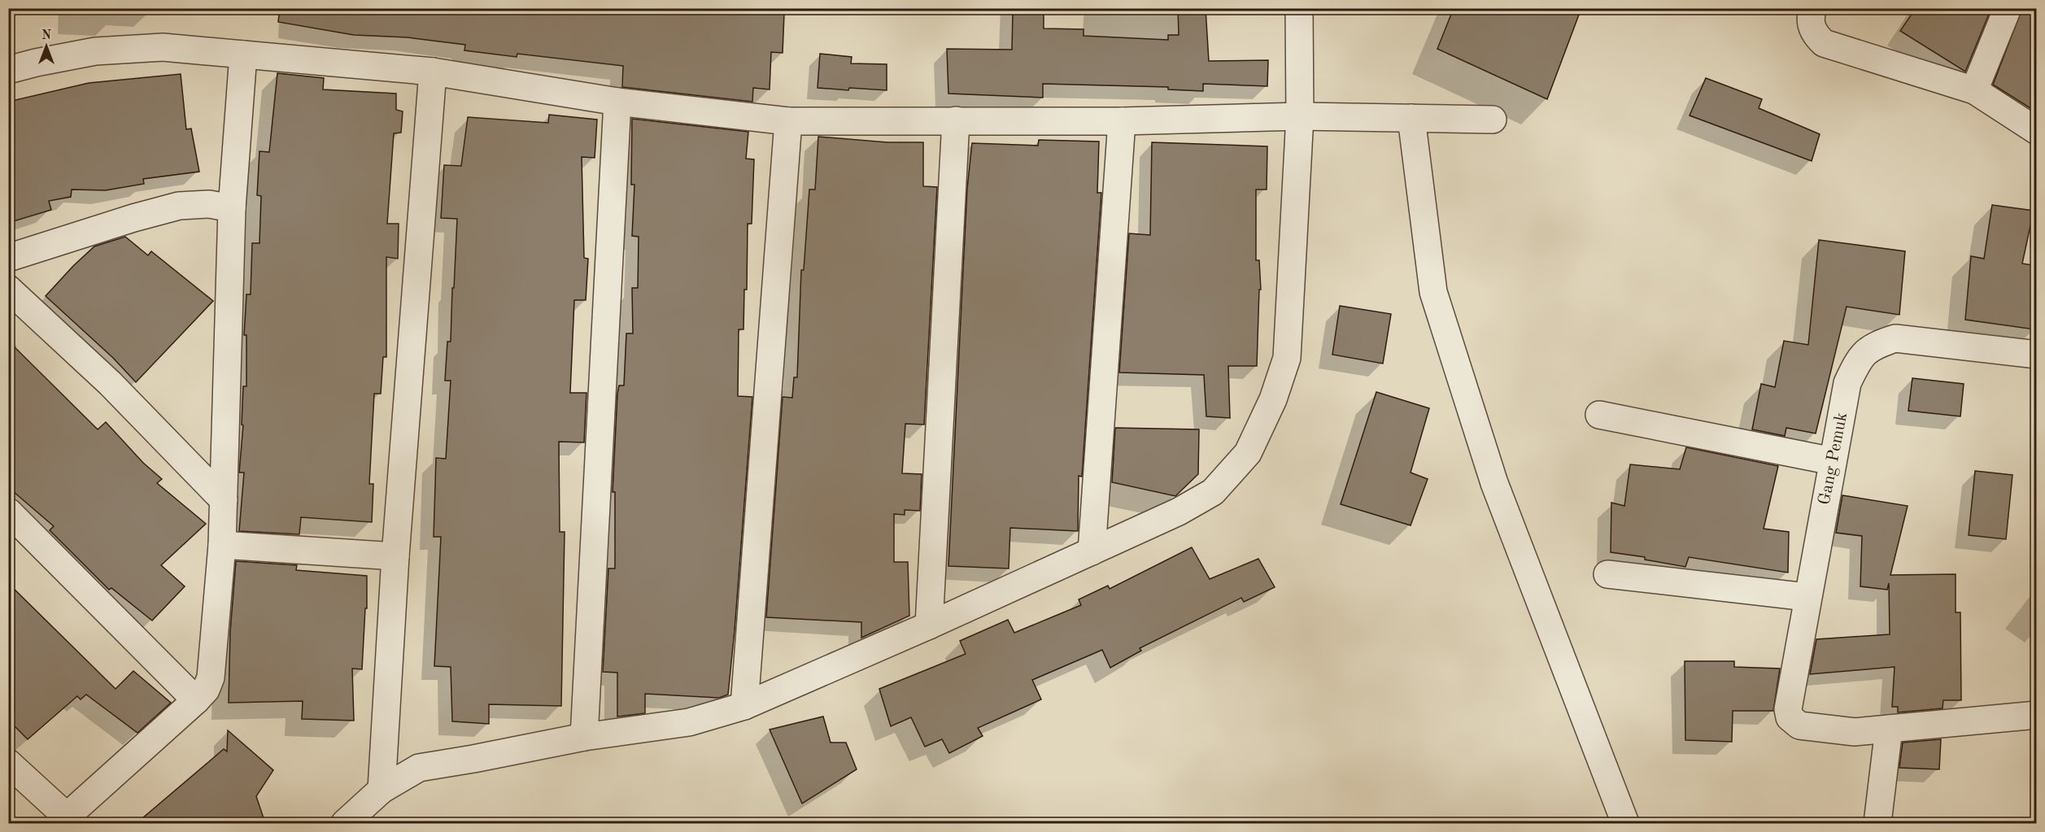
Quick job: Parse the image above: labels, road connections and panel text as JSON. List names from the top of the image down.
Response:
{
  "streets": {
    "street": ["Gang Pemuk"]
  },
  "north": "top"
}
